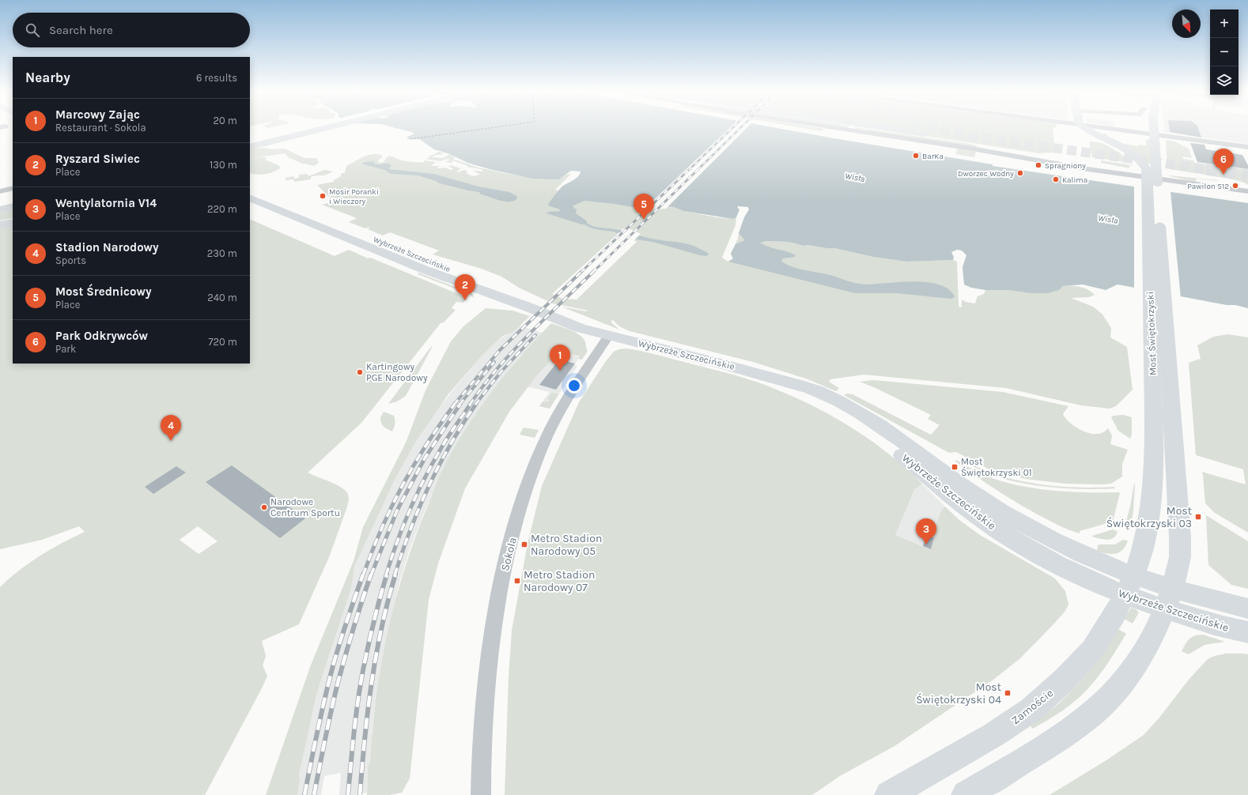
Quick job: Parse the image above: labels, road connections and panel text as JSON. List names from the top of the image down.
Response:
{
  "streets": {
    "main road": ["Wybrzeże Szczecińskie", "Most Świętokrzyski", "Zamoście"],
    "street": ["Sokola"]
  },
  "crossings": [
    ["Wybrzeże Szczecińskie", "Most Świętokrzyski"],
    ["Wybrzeże Szczecińskie", "Sokola"],
    ["Wybrzeże Szczecińskie", "Zamoście"],
    ["Most Świętokrzyski", "Zamoście"]
  ],
  "water": ["Wisła"],
  "places": {
    "other": [
      "BarKa",
      "Spragniony",
      "Dworzec Wodny",
      "Kalima",
      "Pawilon 512",
      "Mosir Poranki i Wieczory",
      "Kartingowy PGE Narodowy",
      "Narodowe Centrum Sportu"
    ],
    "transit": [
      "Most Świętokrzyski 01",
      "Most Świętokrzyski 03",
      "Metro Stadion Narodowy 05",
      "Metro Stadion Narodowy 07",
      "Most Świętokrzyski 04"
    ]
  },
  "north": "bottom right",
  "page": {
    "map_buttons": ["+", "−"],
    "search": "Search here",
    "heading": ["Nearby", "6 results"],
    "list": [
      {
        "mark": "1",
        "name": "Marcowy Zając",
        "note": "Restaurant · Sokola",
        "value": "20 m"
      },
      {
        "mark": "2",
        "name": "Ryszard Siwiec",
        "note": "Place",
        "value": "130 m"
      },
      {
        "mark": "3",
        "name": "Wentylatornia V14",
        "note": "Place",
        "value": "220 m"
      },
      {
        "mark": "4",
        "name": "Stadion Narodowy",
        "note": "Sports",
        "value": "230 m"
      },
      {
        "mark": "5",
        "name": "Most Średnicowy",
        "note": "Place",
        "value": "240 m"
      },
      {
        "mark": "6",
        "name": "Park Odkrywców",
        "note": "Park",
        "value": "720 m"
      }
    ],
    "pins": [
      "6",
      "5",
      "2",
      "1",
      "4",
      "3"
    ]
  }
}
